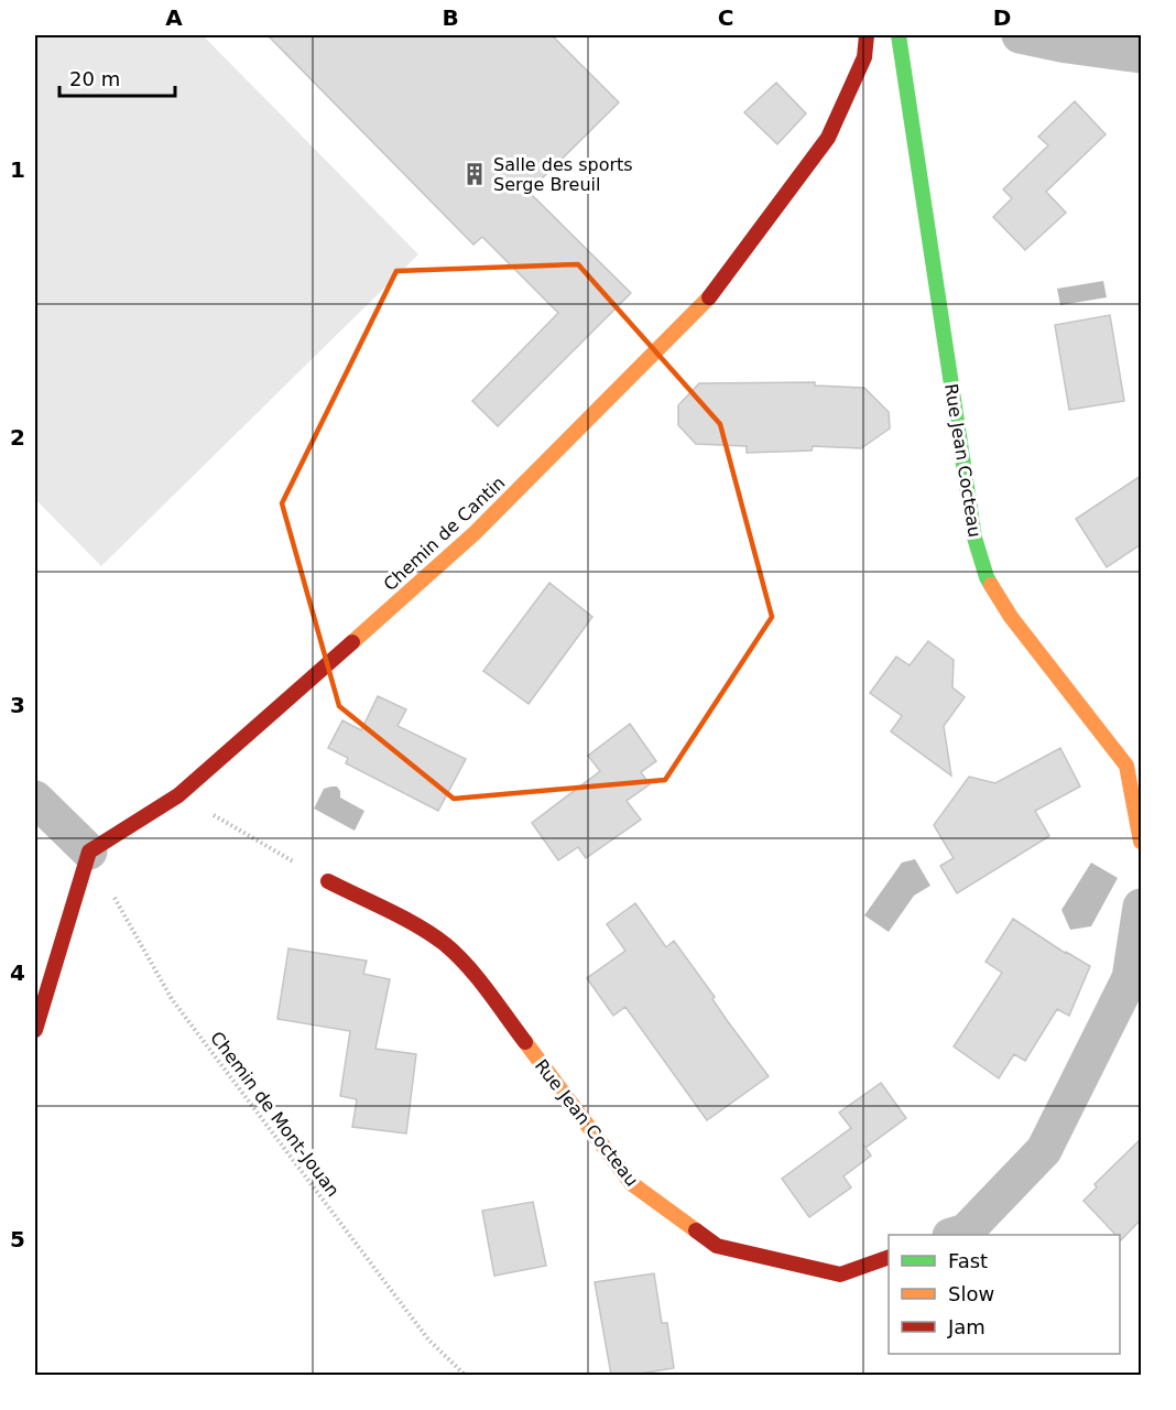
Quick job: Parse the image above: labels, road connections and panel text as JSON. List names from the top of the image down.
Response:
{
  "streets": {
    "street": ["Rue Jean Cocteau", "Chemin de Cantin"],
    "path": ["Chemin de Mont-Jouan"]
  },
  "crossings": [
    ["Chemin de Cantin", "Chemin de Mont-Jouan"]
  ],
  "places": {
    "building": ["Salle des sports Serge Breuil"]
  },
  "legend": ["Fast", "Slow", "Jam"],
  "scale_bar": "20 m",
  "grid": {
    "columns": [
      "A",
      "B",
      "C",
      "D"
    ],
    "rows": [
      "1",
      "2",
      "3",
      "4",
      "5"
    ]
  }
}
